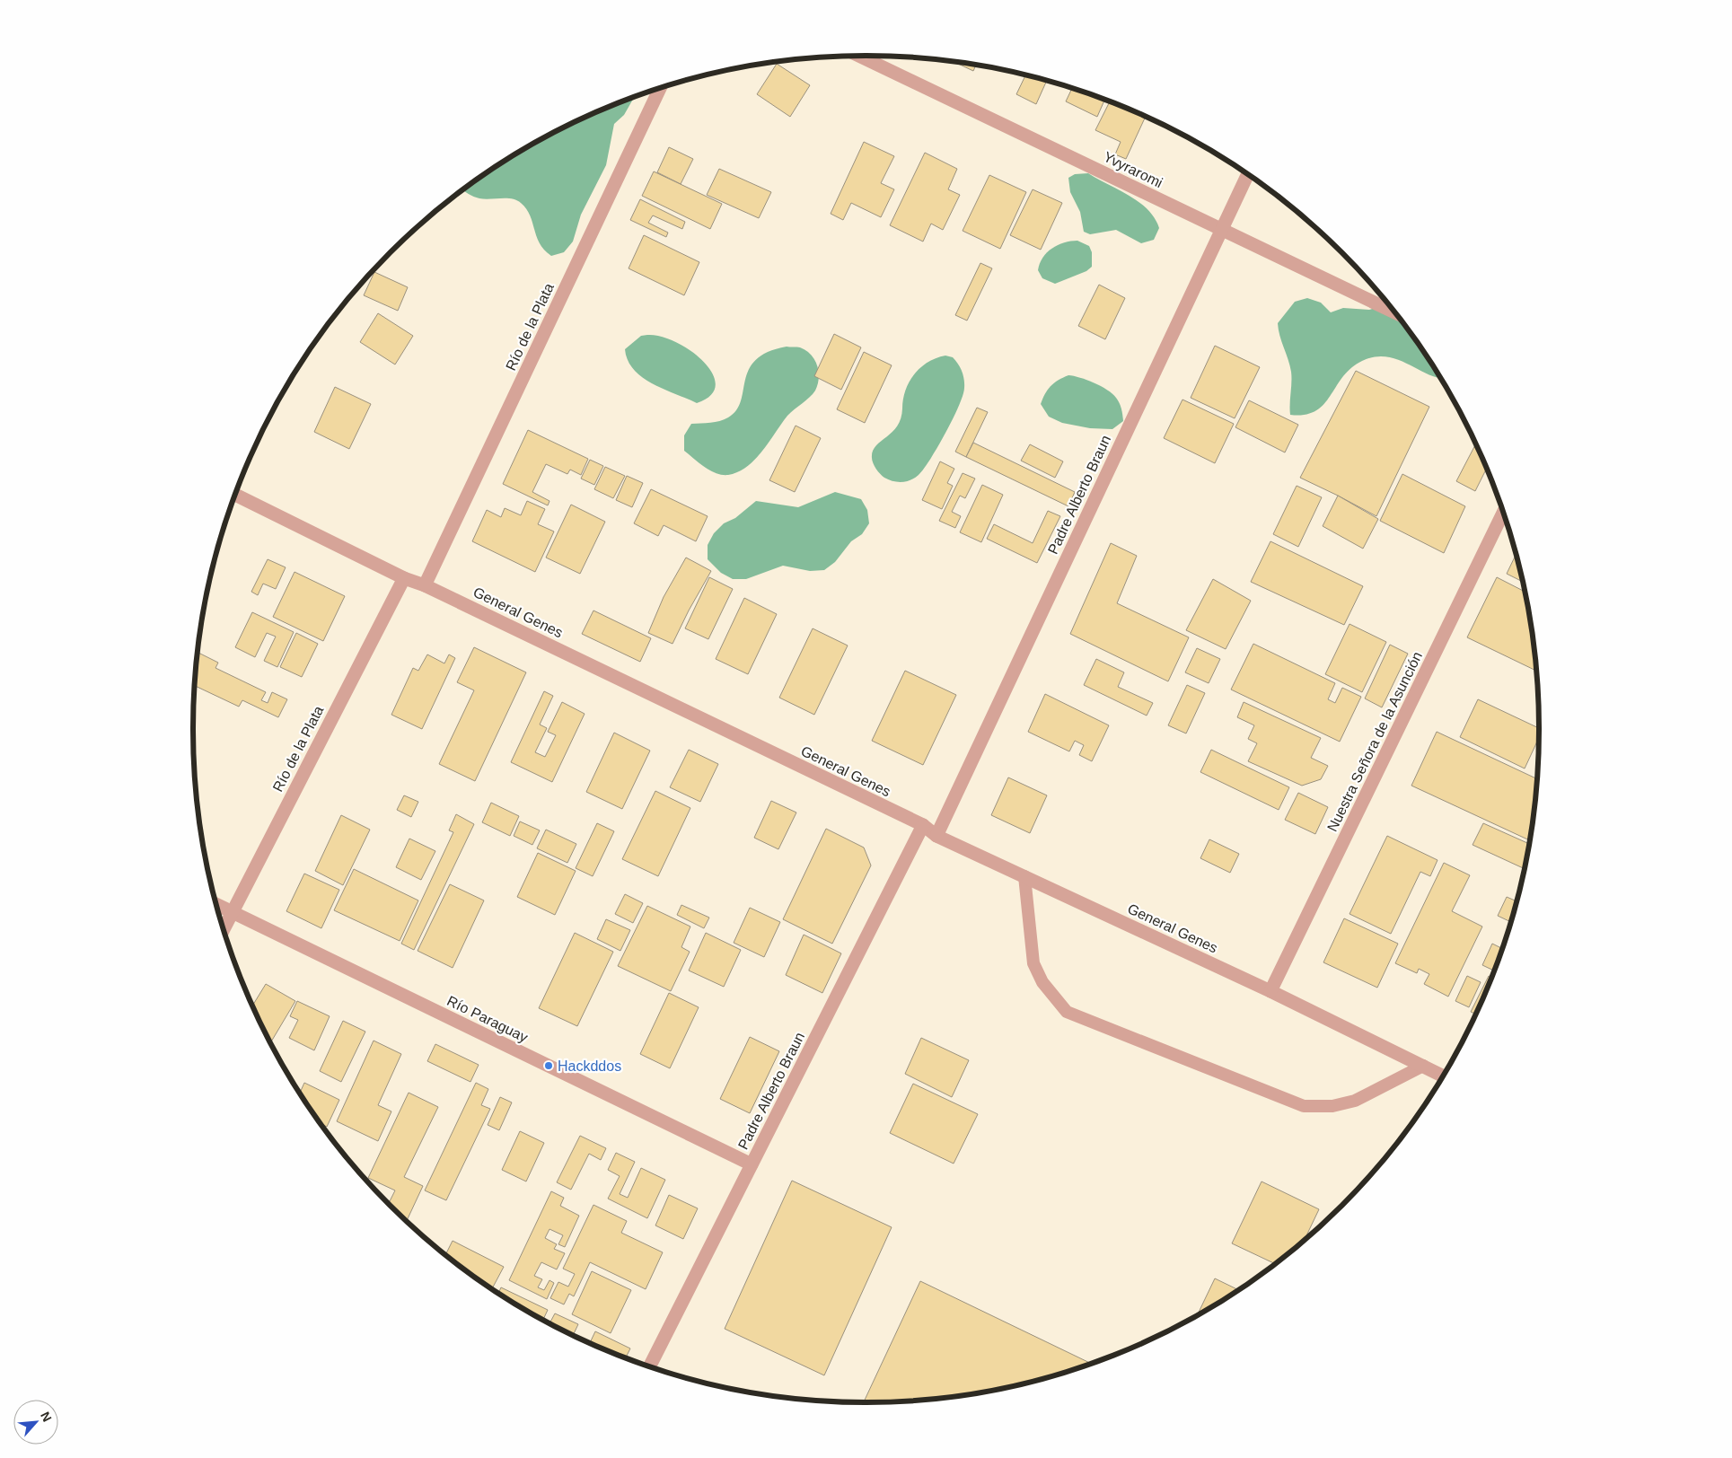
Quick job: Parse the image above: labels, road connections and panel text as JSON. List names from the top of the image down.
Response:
{
  "streets": {
    "street": [
      "Yvyraromi",
      "Río de la Plata",
      "Padre Alberto Braun",
      "General Genes",
      "Nuestra Señora de la Asunción",
      "Río Paraguay"
    ]
  },
  "crossings": [
    ["Yvyraromi", "Padre Alberto Braun"],
    ["Río de la Plata", "General Genes"],
    ["Río de la Plata", "Río Paraguay"],
    ["Padre Alberto Braun", "General Genes"],
    ["Padre Alberto Braun", "Río Paraguay"],
    ["General Genes", "Nuestra Señora de la Asunción"]
  ],
  "places": ["Hackddos"],
  "north": "top right"
}
